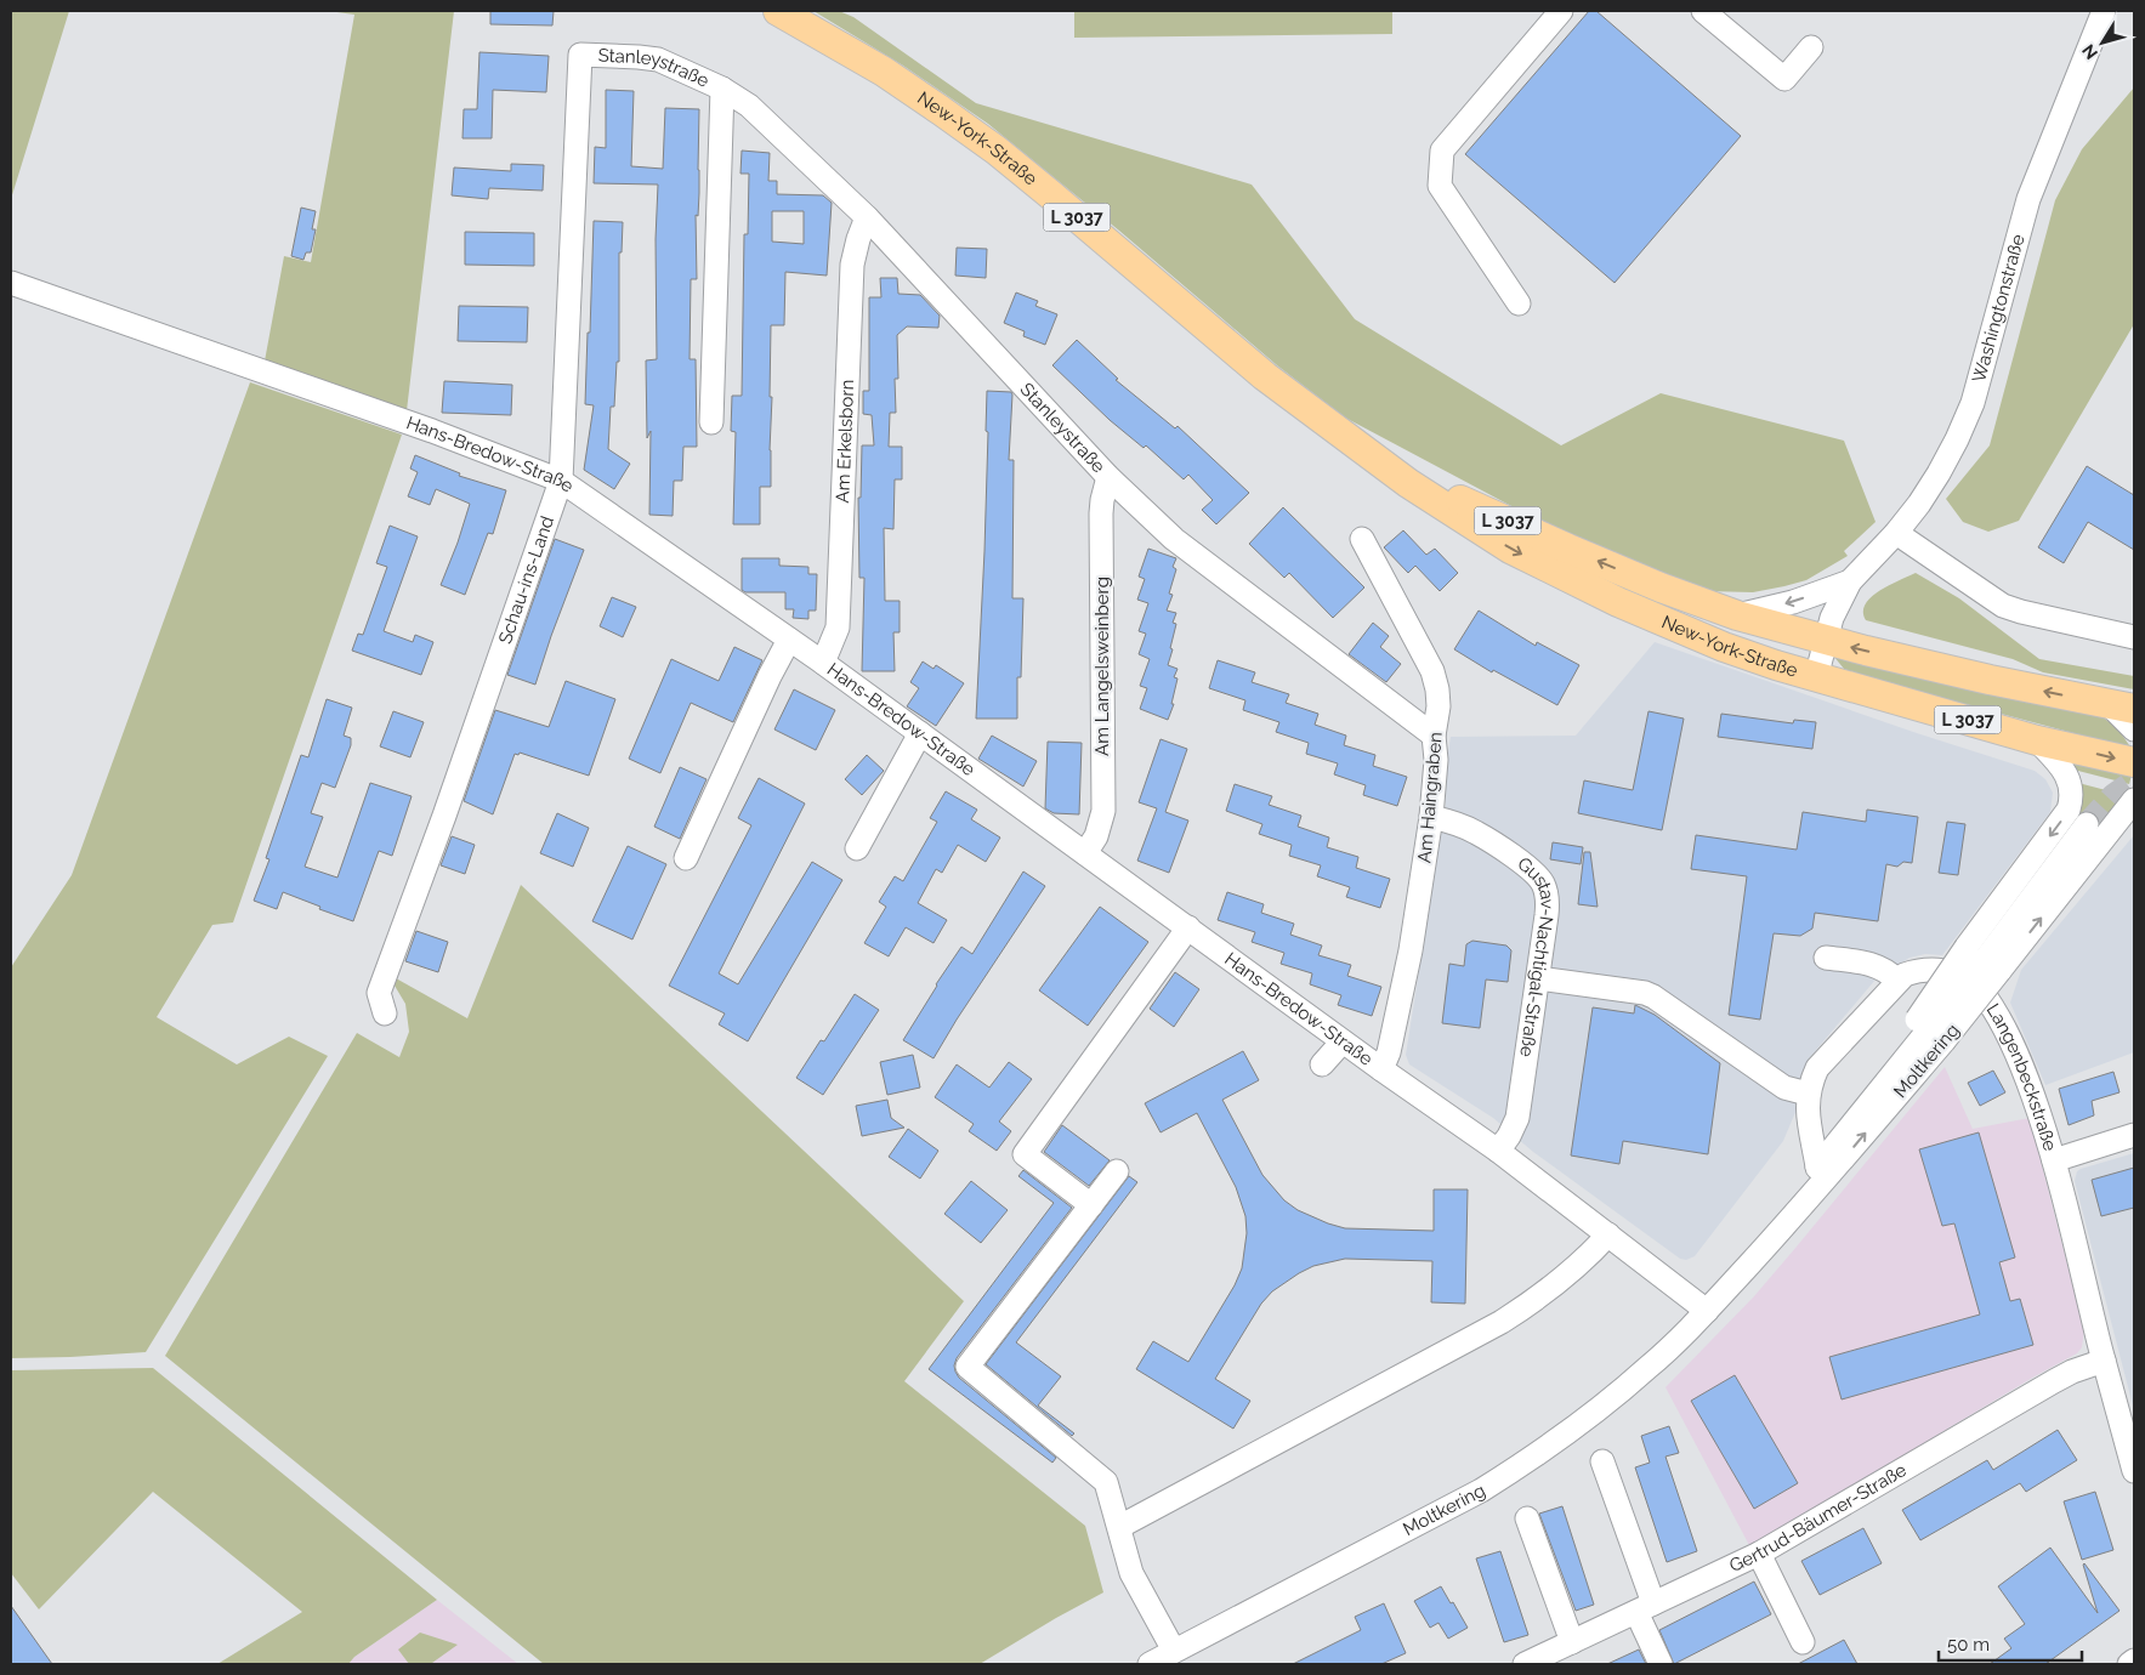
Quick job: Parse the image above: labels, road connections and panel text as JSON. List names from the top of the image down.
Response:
{
  "streets": {
    "main road": ["New-York-Straße", "L 3037"],
    "street": [
      "Stanleystraße",
      "Washingtonstraße",
      "Am Erkelsborn",
      "Hans-Bredow-Straße",
      "Schau-ins-Land",
      "Am Langelsweinberg",
      "Am Haingraben",
      "Gustav-Nachtigal-Straße",
      "Moltkering",
      "Langenbeckstraße",
      "Gertrud-Bäumer-Straße"
    ]
  },
  "crossings": [
    ["Stanleystraße", "Am Erkelsborn"],
    ["Stanleystraße", "Schau-ins-Land"],
    ["Stanleystraße", "Am Langelsweinberg"],
    ["Stanleystraße", "Am Haingraben"],
    ["New-York-Straße", "Washingtonstraße"],
    ["Am Erkelsborn", "Hans-Bredow-Straße"],
    ["Hans-Bredow-Straße", "Schau-ins-Land"],
    ["Hans-Bredow-Straße", "Am Langelsweinberg"],
    ["Hans-Bredow-Straße", "Am Haingraben"],
    ["Hans-Bredow-Straße", "Gustav-Nachtigal-Straße"],
    ["Hans-Bredow-Straße", "Moltkering"],
    ["Am Haingraben", "Gustav-Nachtigal-Straße"],
    ["Moltkering", "Langenbeckstraße"],
    ["Langenbeckstraße", "Gertrud-Bäumer-Straße"]
  ],
  "scale_bar": "50 m",
  "north": "bottom left"
}
